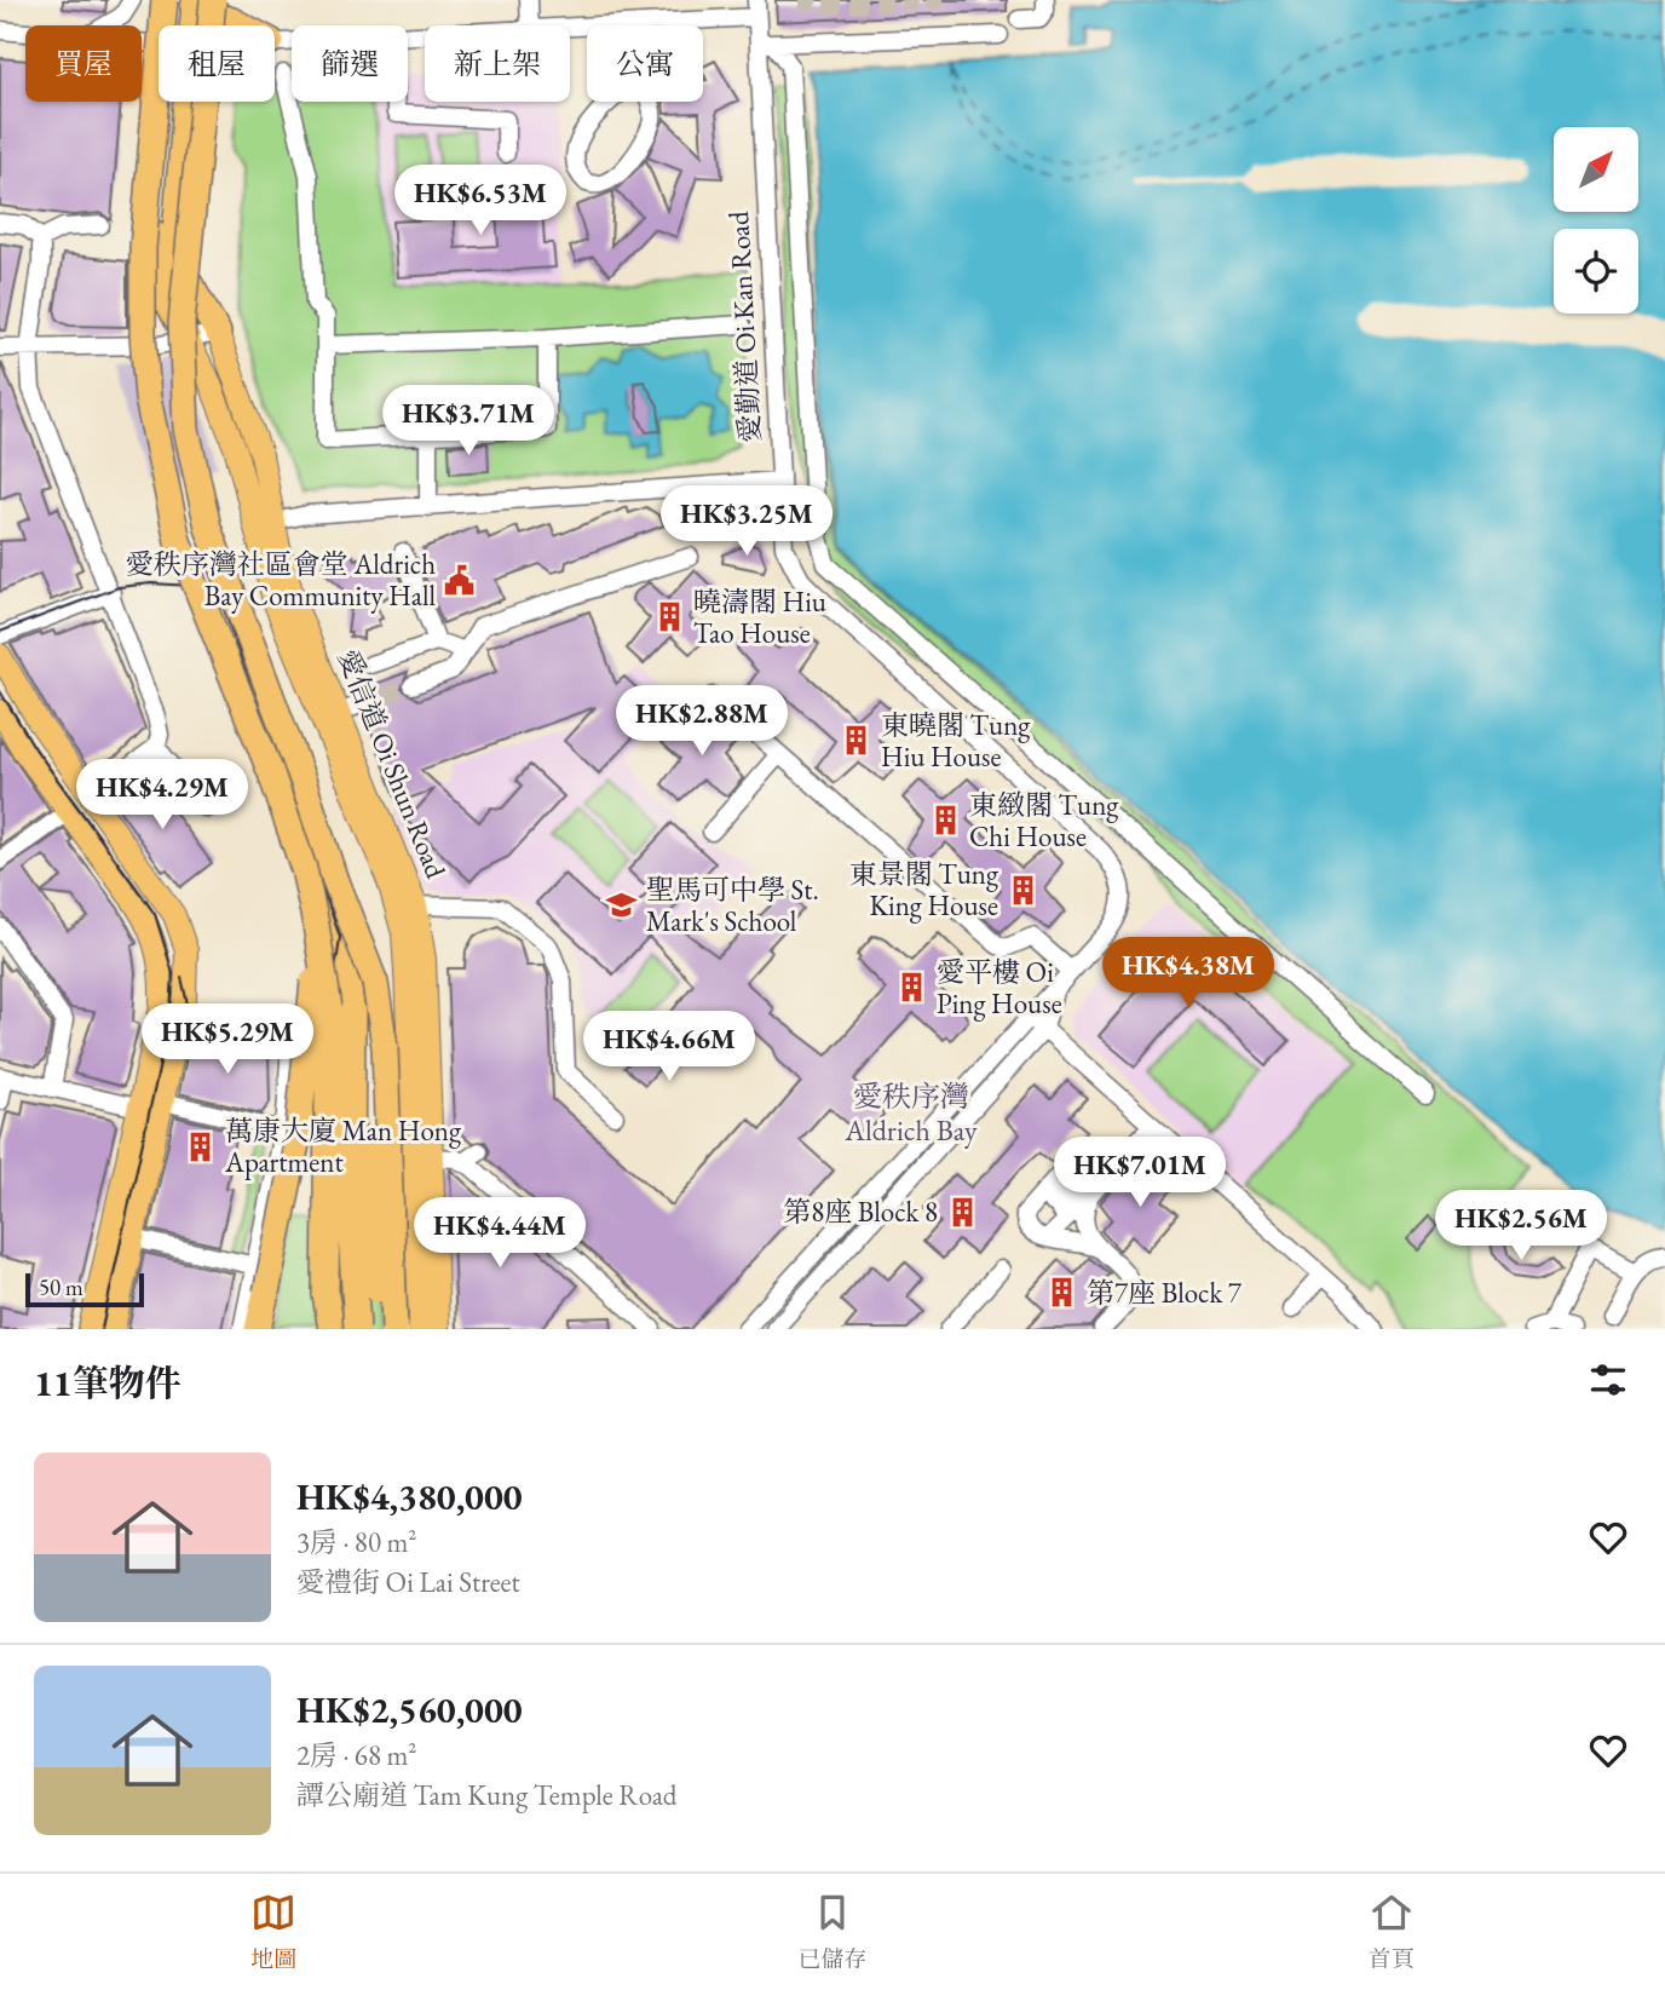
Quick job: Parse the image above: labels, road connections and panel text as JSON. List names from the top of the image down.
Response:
{
  "streets": {
    "main road": ["愛信道 Oi Shun Road"],
    "street": ["愛勤道 Oi Kan Road"]
  },
  "districts": ["愛秩序灣 Aldrich Bay"],
  "places": {
    "public building": ["愛秩序灣社區會堂 Aldrich Bay Community Hall"],
    "building": [
      "曉濤閣 Hiu Tao House",
      "東曉閣 Tung Hiu House",
      "東緻閣 Tung Chi House",
      "東景閣 Tung King House",
      "愛平樓 Oi Ping House",
      "萬康大廈 Man Hong Apartment",
      "第8座 Block 8",
      "第7座 Block 7"
    ],
    "school or university": ["聖馬可中學 St. Mark's School"]
  },
  "scale_bar": "50 m",
  "north": "top right",
  "page": {
    "chip": [
      "買屋",
      "租屋",
      "篩選",
      "新上架",
      "公寓"
    ],
    "price": [
      "HK$6.53M",
      "HK$3.71M",
      "HK$3.25M",
      "HK$2.88M",
      "HK$4.29M",
      "HK$4.38M",
      "HK$5.29M",
      "HK$4.66M",
      "HK$7.01M",
      "HK$2.56M",
      "HK$4.44M"
    ],
    "scale": "50 m",
    "heading": "11筆物件",
    "list": [
      {
        "name": "HK$4,380,000",
        "note": "3房 · 80 m² · 愛禮街 Oi Lai Street"
      },
      {
        "name": "HK$2,560,000",
        "note": "2房 · 68 m² · 譚公廟道 Tam Kung Temple Road"
      }
    ],
    "tabs": ["地圖", "已儲存", "首頁"]
  }
}
